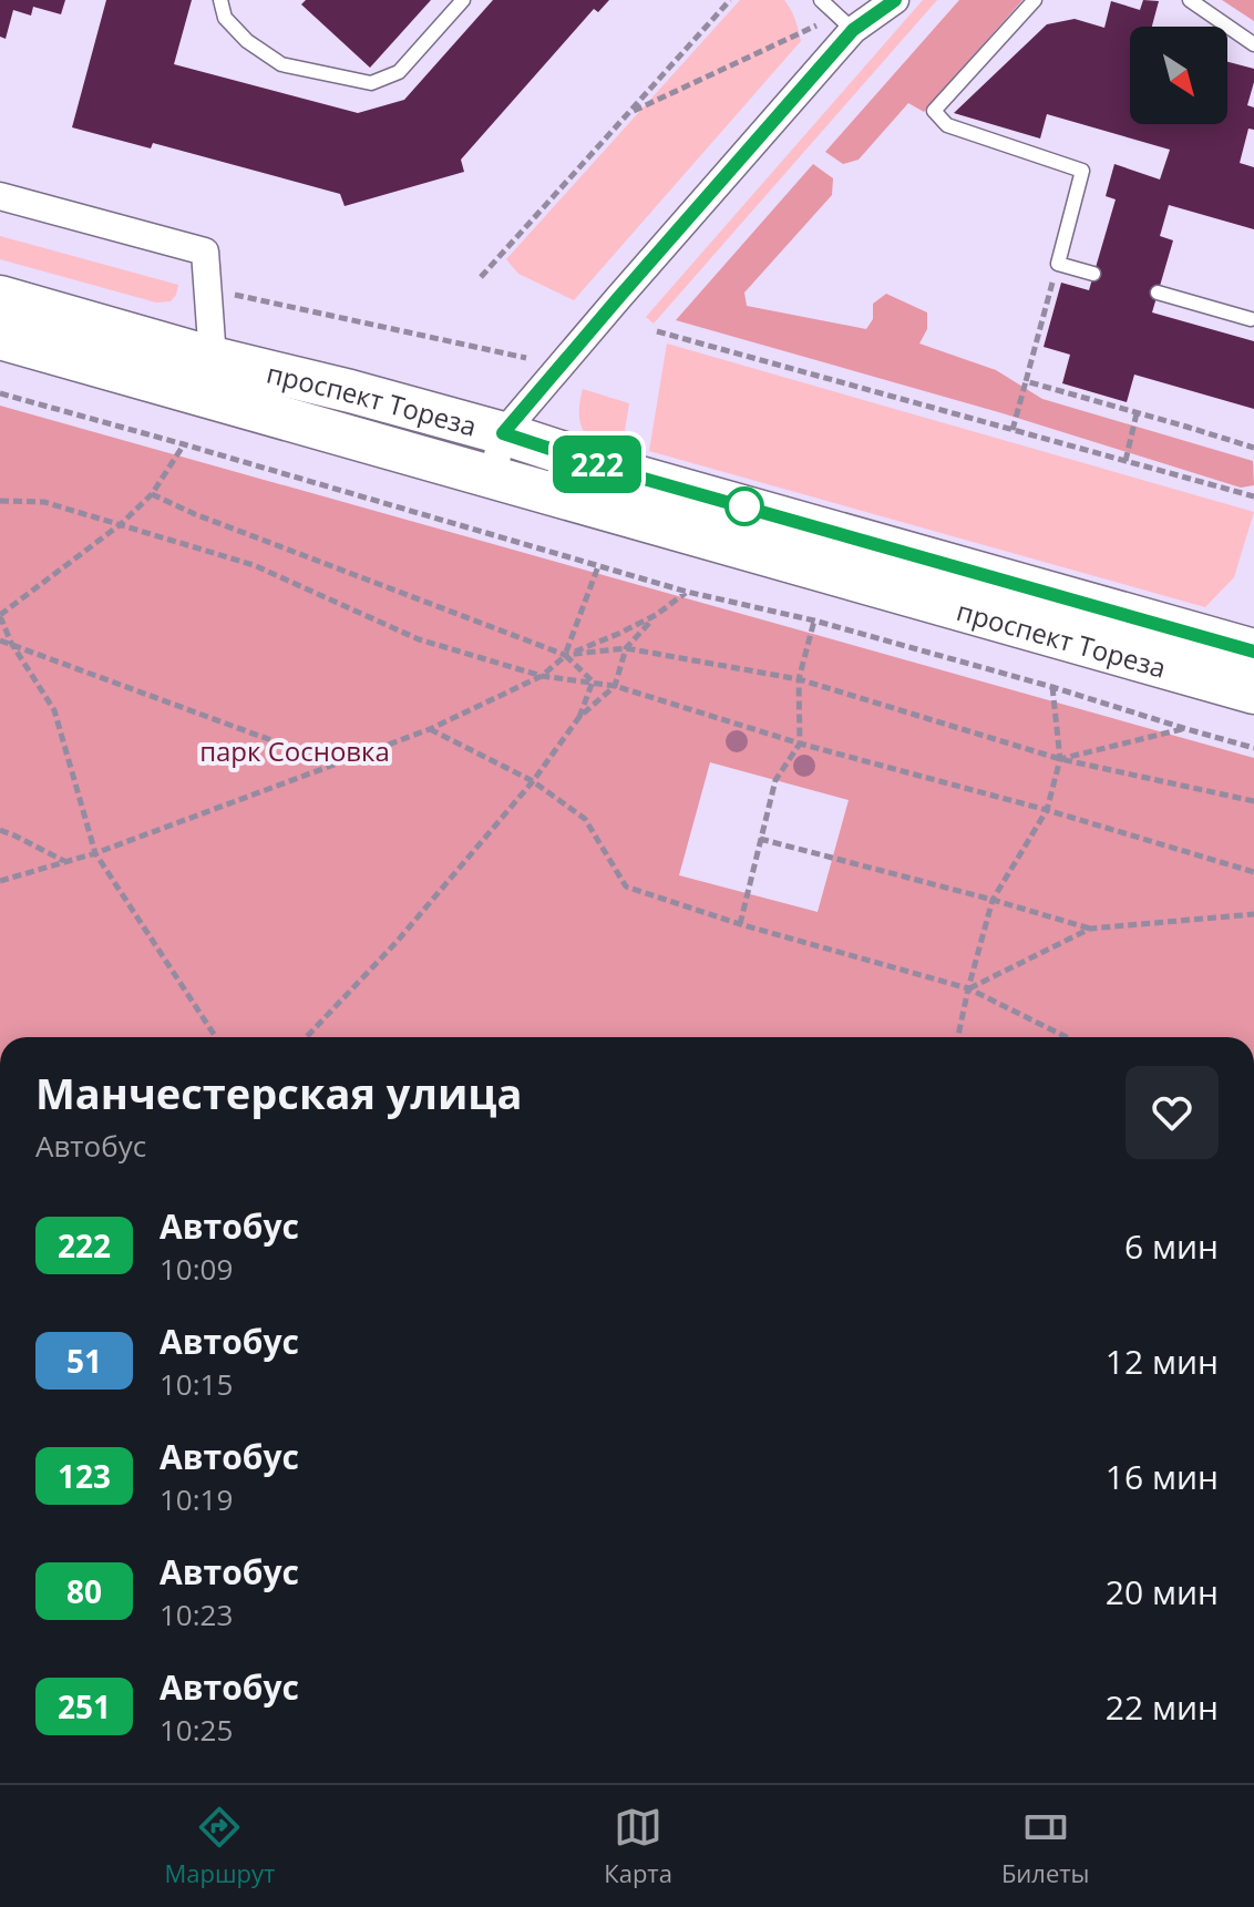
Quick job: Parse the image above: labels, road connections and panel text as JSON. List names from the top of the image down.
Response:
{
  "streets": {
    "main road": ["проспект Тореза"]
  },
  "parks": ["парк Сосновка"],
  "lines": ["bus line 222"],
  "north": "bottom right",
  "page": {
    "on_map": "222",
    "heading": ["Манчестерская улица", "Автобус"],
    "list": [
      {
        "mark": "222",
        "name": "Автобус",
        "note": "10:09",
        "value": "6 мин"
      },
      {
        "mark": "51",
        "name": "Автобус",
        "note": "10:15",
        "value": "12 мин"
      },
      {
        "mark": "123",
        "name": "Автобус",
        "note": "10:19",
        "value": "16 мин"
      },
      {
        "mark": "80",
        "name": "Автобус",
        "note": "10:23",
        "value": "20 мин"
      },
      {
        "mark": "251",
        "name": "Автобус",
        "note": "10:25",
        "value": "22 мин"
      }
    ],
    "tabs": ["Маршрут", "Карта", "Билеты"]
  }
}
